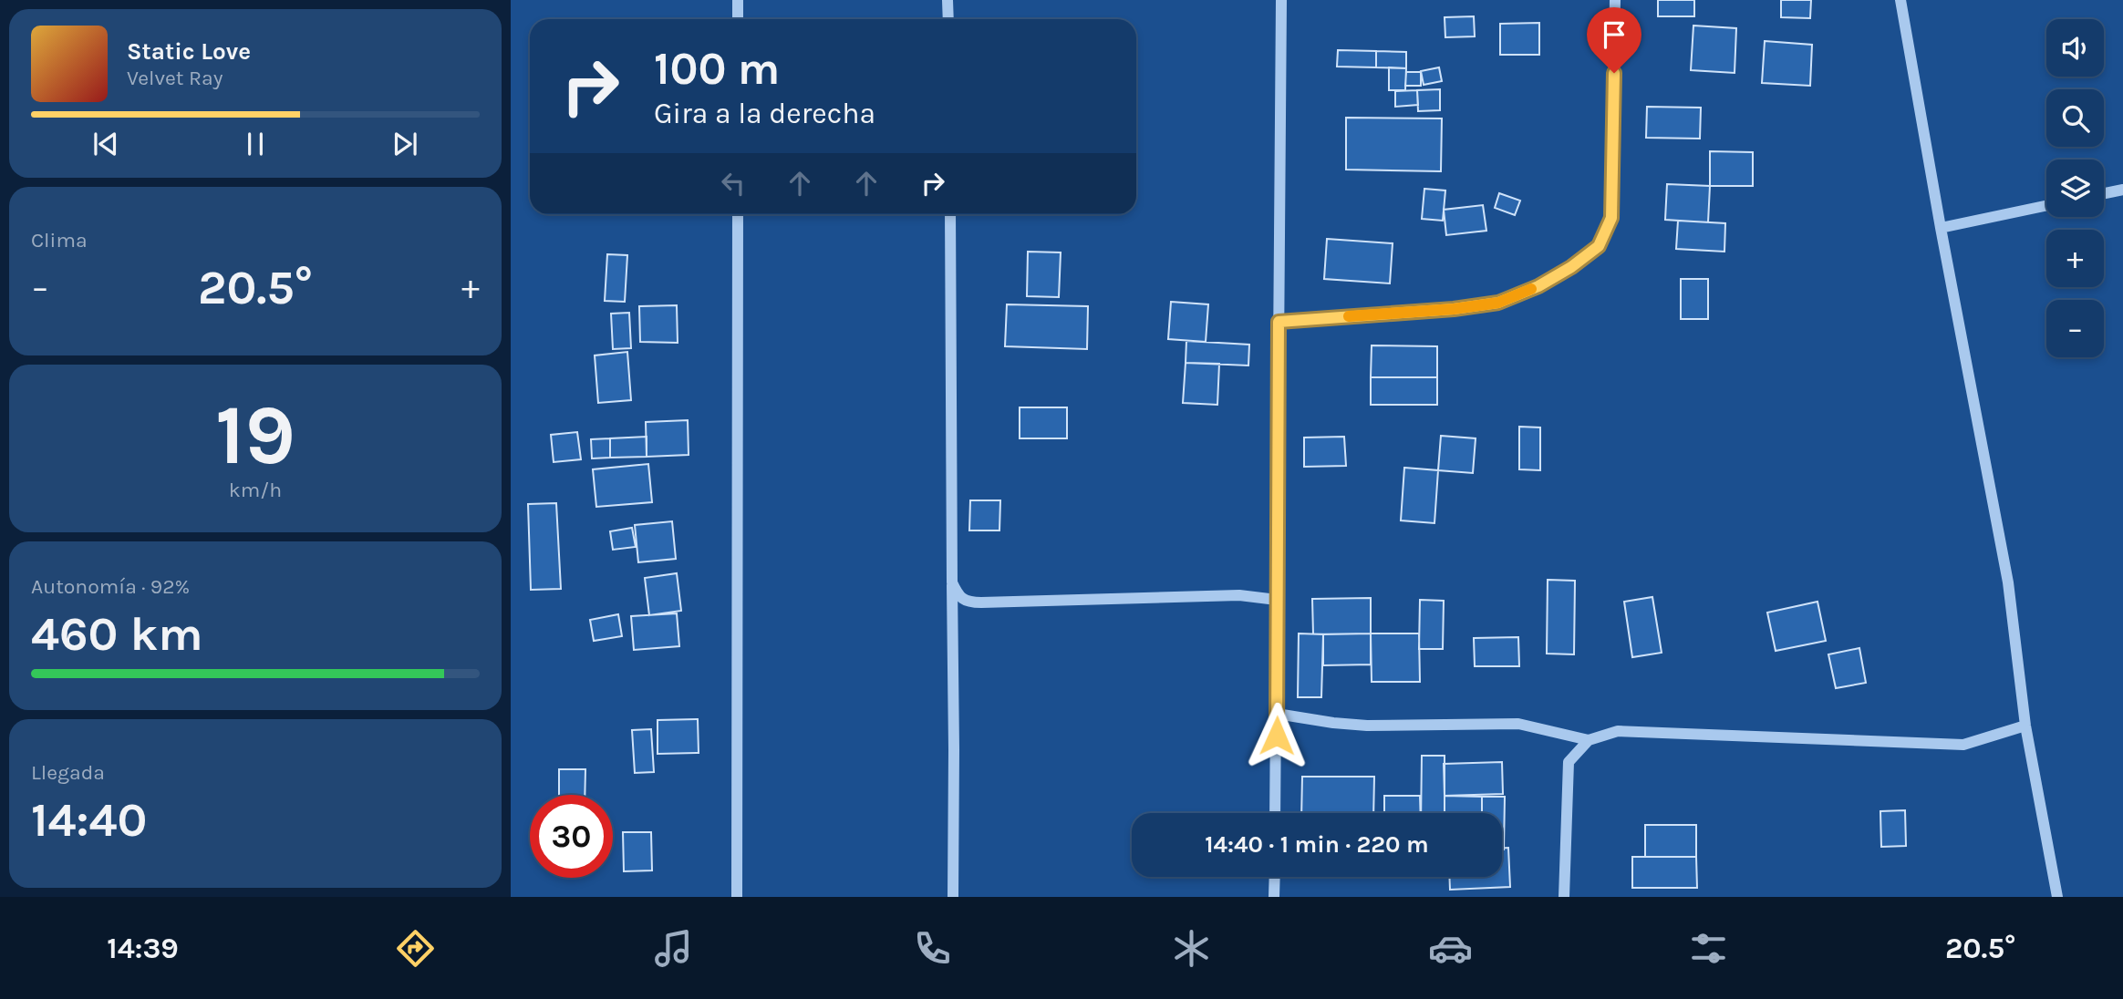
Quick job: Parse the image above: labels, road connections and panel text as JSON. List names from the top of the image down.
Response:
{
  "page": {
    "map_buttons": ["+", "−"],
    "turn": ["100 m", "Gira a la derecha"],
    "song": ["Static Love", "Velvet Ray"],
    "tile": [
      "Clima",
      ["19", "km/h"],
      ["Autonomía · 92%", "460 km"],
      ["Llegada", "14:40"]
    ],
    "heat": ["−", "20.5°", "+"],
    "limit": "30",
    "trip": "14:40 · 1 min · 220 m",
    "tabs": ["14:39", "20.5°"]
  }
}
